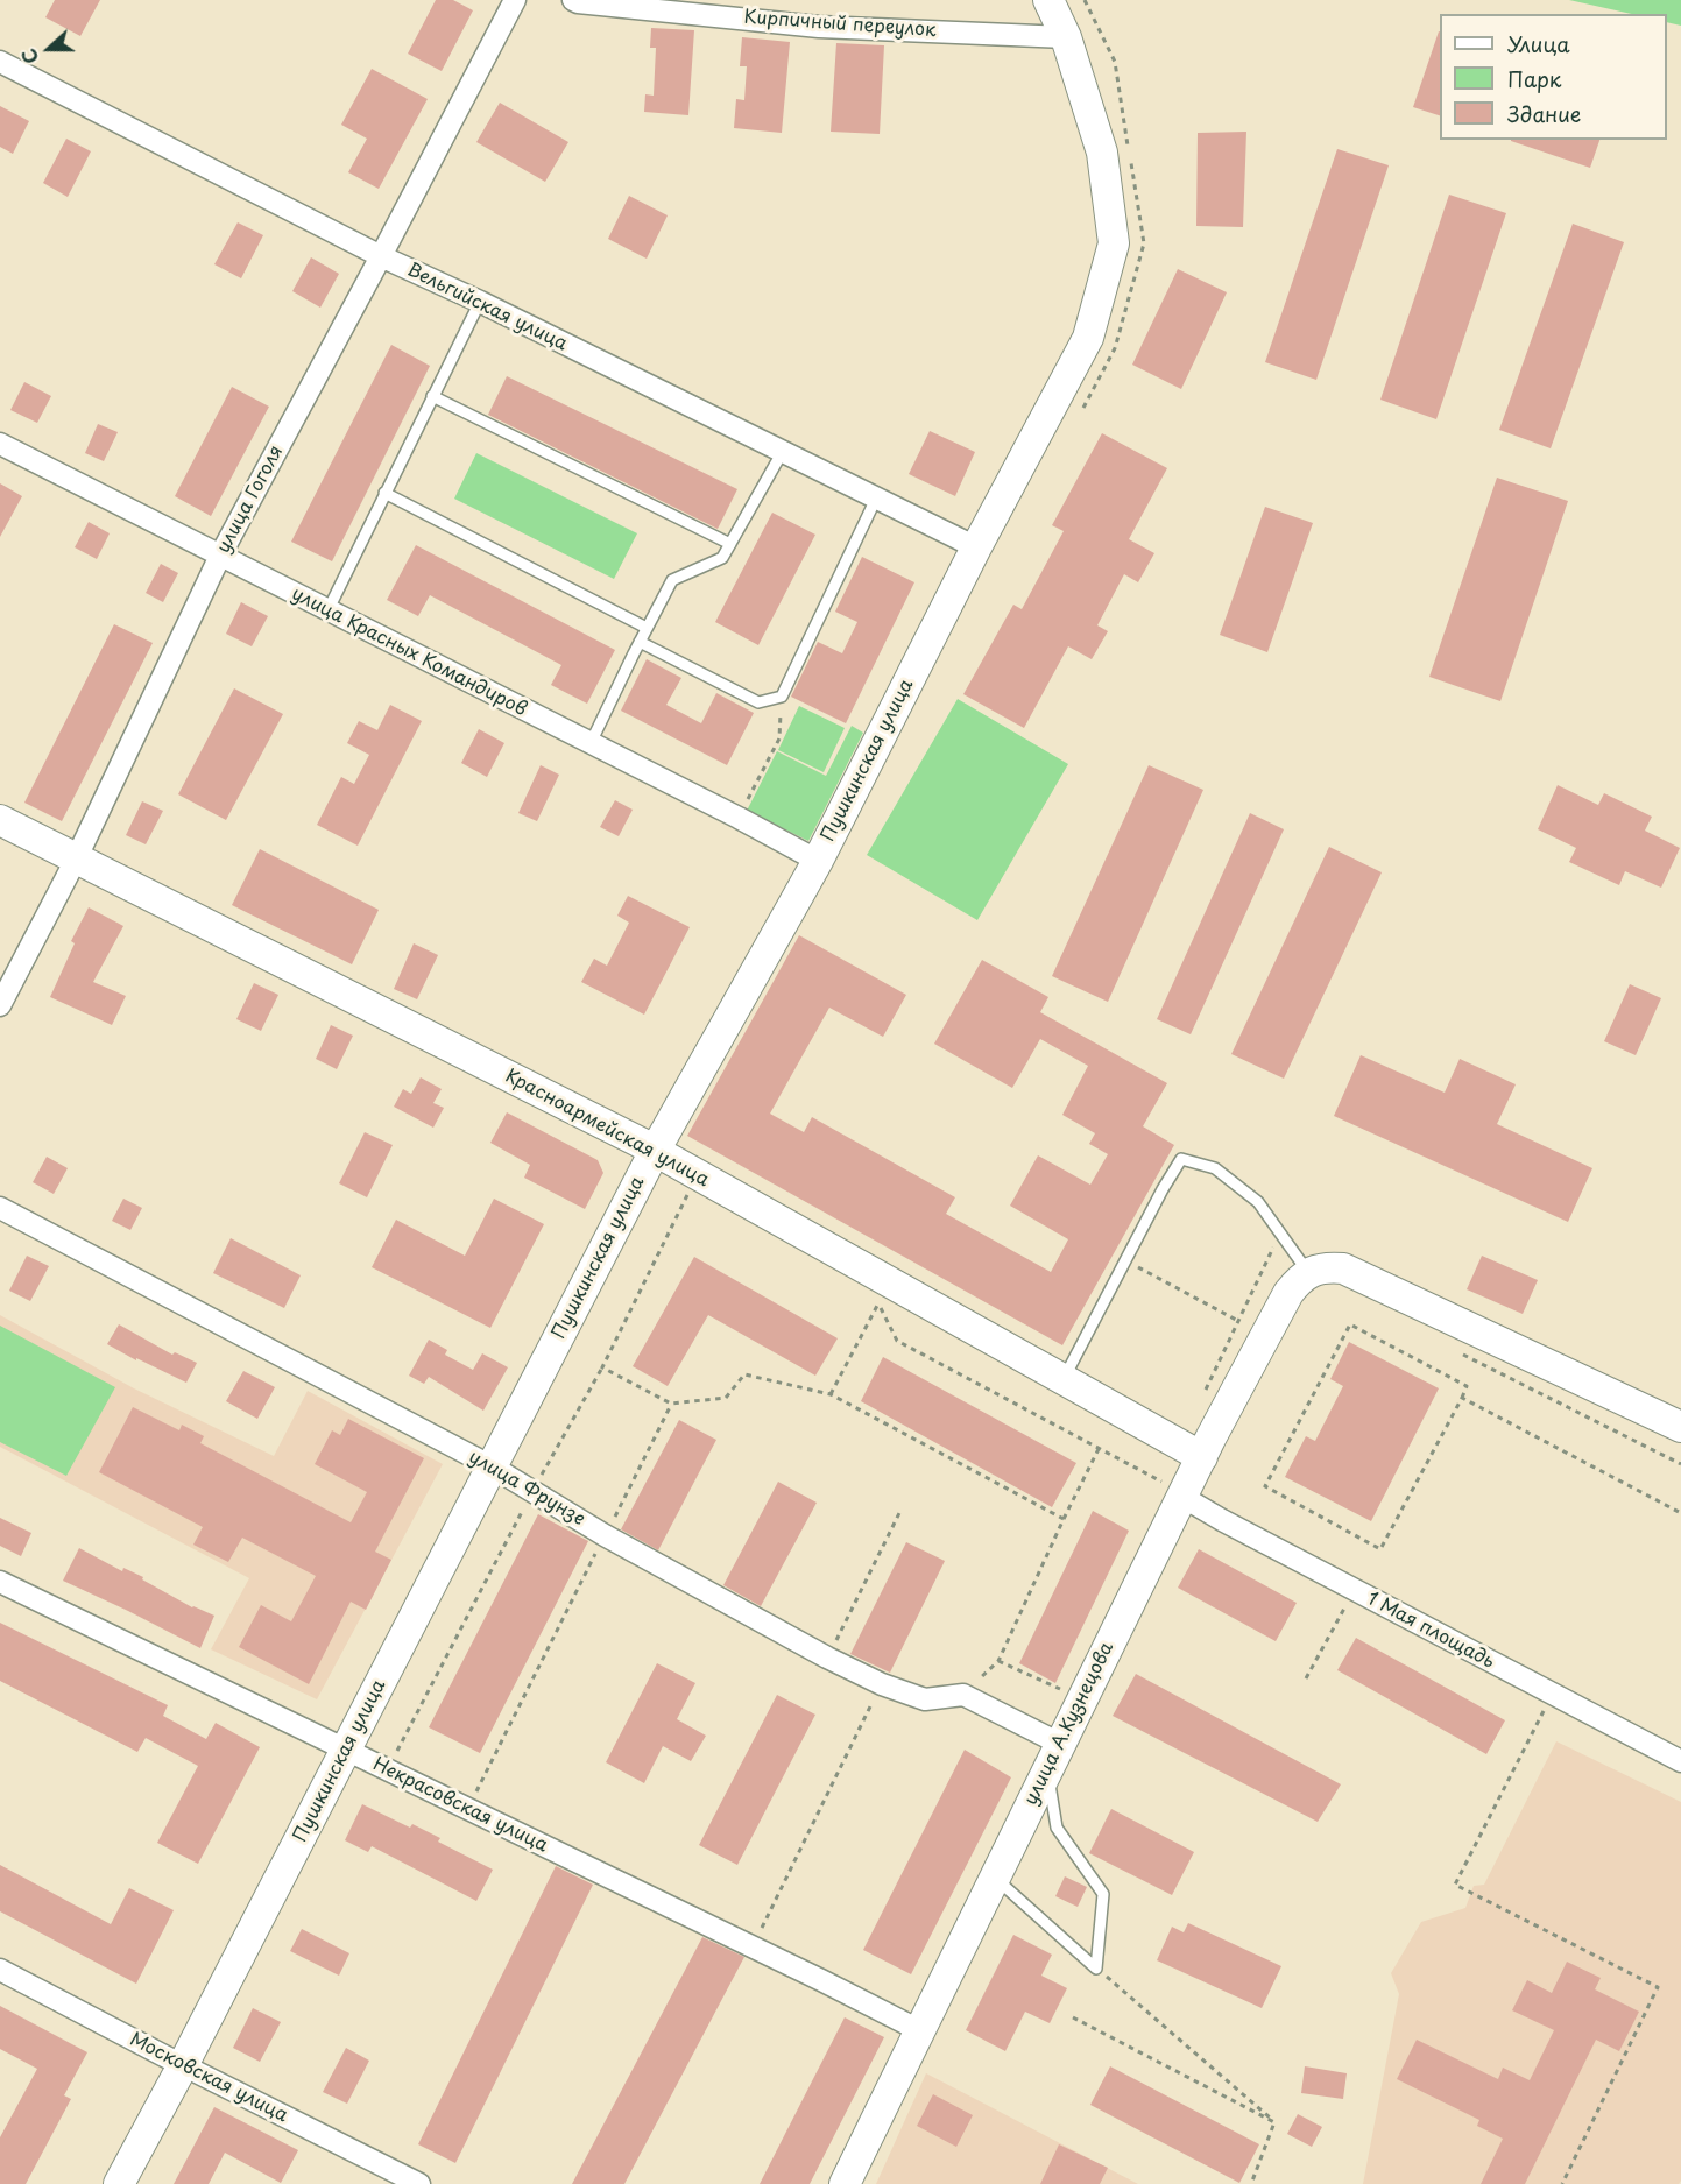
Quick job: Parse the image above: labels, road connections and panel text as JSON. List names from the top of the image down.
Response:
{
  "streets": {
    "main road": ["Пушкинская улица", "Красноармейская улица", "улица А.Кузнецова"],
    "street": [
      "Кирпичный переулок",
      "Вельгийская улица",
      "улица Гоголя",
      "улица Красных Командиров",
      "улица Фрунзе",
      "1 Мая площадь",
      "Некрасовская улица",
      "Московская улица"
    ]
  },
  "crossings": [
    ["Кирпичный переулок", "Пушкинская улица"],
    ["Вельгийская улица", "улица Гоголя"],
    ["Вельгийская улица", "Пушкинская улица"],
    ["улица Гоголя", "улица Красных Командиров"],
    ["улица Гоголя", "Красноармейская улица"],
    ["улица Красных Командиров", "Пушкинская улица"],
    ["Пушкинская улица", "Красноармейская улица"],
    ["Пушкинская улица", "улица Фрунзе"],
    ["Пушкинская улица", "Некрасовская улица"],
    ["Пушкинская улица", "Московская улица"],
    ["Красноармейская улица", "улица А.Кузнецова"],
    ["1 Мая площадь", "улица А.Кузнецова"],
    ["улица А.Кузнецова", "Некрасовская улица"]
  ],
  "legend": ["Улица", "Парк", "Здание"],
  "north": "left"
}
